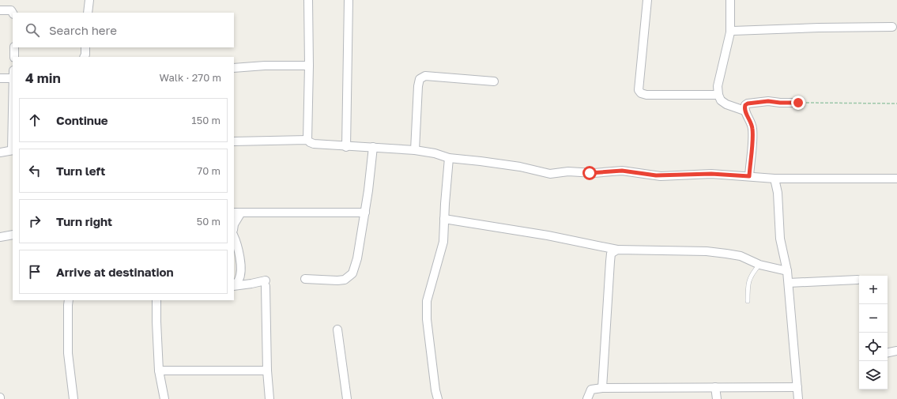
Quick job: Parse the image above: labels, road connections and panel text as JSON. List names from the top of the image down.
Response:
{
  "page": {
    "search": "Search here",
    "heading": ["4 min", "Walk · 270 m"],
    "list": [
      ["Continue", "150 m"],
      ["Turn left", "70 m"],
      ["Turn right", "50 m"],
      "Arrive at destination"
    ],
    "map_buttons": ["+", "−"]
  }
}
